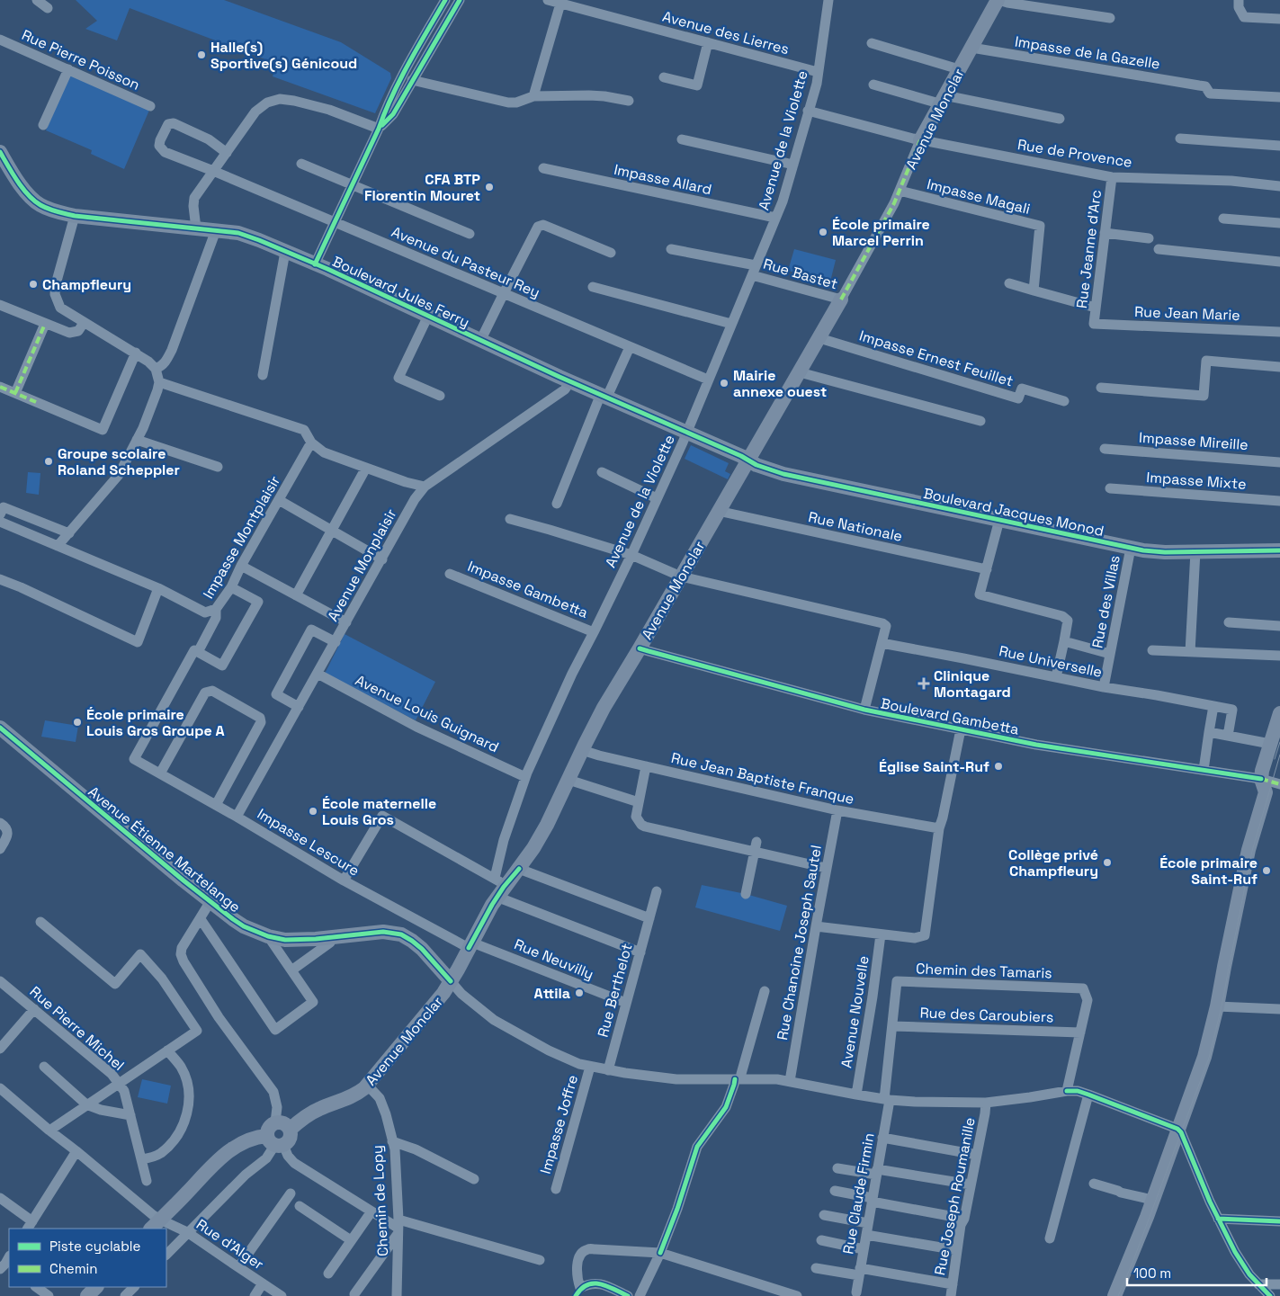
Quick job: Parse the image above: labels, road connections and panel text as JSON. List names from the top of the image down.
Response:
{
  "streets": {
    "street": [
      "Avenue des Lierres",
      "Impasse de la Gazelle",
      "Rue Pierre Poisson",
      "Avenue Monclar",
      "Avenue de la Violette",
      "Rue de Provence",
      "Impasse Allard",
      "Impasse Magali",
      "Rue Jeanne d'Arc",
      "Avenue du Pasteur Rey",
      "Rue Bastet",
      "Boulevard Jules Ferry",
      "Rue Jean Marie",
      "Impasse Ernest Feuillet",
      "Impasse Mireille",
      "Impasse Mixte",
      "Boulevard Jacques Monod",
      "Rue Nationale",
      "Impasse Montplaisir",
      "Avenue Monplaisir",
      "Impasse Gambetta",
      "Rue des Villas",
      "Rue Universelle",
      "Avenue Louis Guignard",
      "Boulevard Gambetta",
      "Rue Jean Baptiste Franque",
      "Impasse Lescure",
      "Avenue Étienne Martelange",
      "Rue Chanoine Joseph Sautel",
      "Rue Neuvilly",
      "Chemin des Tamaris",
      "Rue Berthelot",
      "Avenue Nouvelle",
      "Rue des Caroubiers",
      "Rue Pierre Michel",
      "Impasse Joffre",
      "Rue Claude Firmin",
      "Rue Joseph Roumanille",
      "Chemin de Lopy",
      "Rue d'Alger"
    ]
  },
  "crossings": [
    ["Avenue des Lierres", "Avenue de la Violette"],
    ["Impasse de la Gazelle", "Avenue Monclar"],
    ["Avenue Monclar", "Avenue de la Violette"],
    ["Avenue Monclar", "Rue de Provence"],
    ["Avenue Monclar", "Impasse Magali"],
    ["Avenue Monclar", "Rue Bastet"],
    ["Avenue Monclar", "Boulevard Jules Ferry"],
    ["Avenue Monclar", "Impasse Ernest Feuillet"],
    ["Avenue Monclar", "Boulevard Jacques Monod"],
    ["Avenue Monclar", "Rue Nationale"],
    ["Avenue Monclar", "Boulevard Gambetta"],
    ["Avenue Monclar", "Rue Jean Baptiste Franque"],
    ["Avenue Monclar", "Impasse Lescure"],
    ["Avenue Monclar", "Avenue Étienne Martelange"],
    ["Avenue Monclar", "Rue Neuvilly"],
    ["Avenue Monclar", "Chemin de Lopy"],
    ["Avenue de la Violette", "Rue de Provence"],
    ["Avenue de la Violette", "Impasse Allard"],
    ["Avenue de la Violette", "Avenue du Pasteur Rey"],
    ["Avenue de la Violette", "Rue Bastet"],
    ["Avenue de la Violette", "Boulevard Jules Ferry"],
    ["Avenue de la Violette", "Impasse Gambetta"],
    ["Avenue de la Violette", "Avenue Louis Guignard"],
    ["Rue de Provence", "Rue Jeanne d'Arc"],
    ["Rue Jeanne d'Arc", "Rue Jean Marie"],
    ["Boulevard Jules Ferry", "Boulevard Jacques Monod"],
    ["Boulevard Jules Ferry", "Avenue Monplaisir"],
    ["Boulevard Jacques Monod", "Rue des Villas"],
    ["Impasse Montplaisir", "Impasse Lescure"],
    ["Avenue Monplaisir", "Avenue Louis Guignard"],
    ["Avenue Monplaisir", "Impasse Lescure"],
    ["Rue des Villas", "Rue Universelle"],
    ["Rue Jean Baptiste Franque", "Rue Chanoine Joseph Sautel"],
    ["Impasse Lescure", "Rue Neuvilly"],
    ["Rue Neuvilly", "Rue Berthelot"],
    ["Chemin des Tamaris", "Rue des Caroubiers"],
    ["Chemin des Tamaris", "Rue Claude Firmin"]
  ],
  "places": {
    "other": [
      "Halle(s) Sportive(s) Génicoud",
      "CFA BTP Florentin Mouret",
      "École primaire Marcel Perrin",
      "Champfleury",
      "Mairie annexe ouest",
      "Groupe scolaire Roland Scheppler",
      "École primaire Louis Gros Groupe A",
      "Église Saint-Ruf",
      "École maternelle Louis Gros",
      "Collège privé Champfleury",
      "École primaire Saint-Ruf",
      "Attila"
    ],
    "health": ["Clinique Montagard"]
  },
  "legend": ["Piste cyclable", "Chemin"],
  "scale_bar": "100 m"
}
